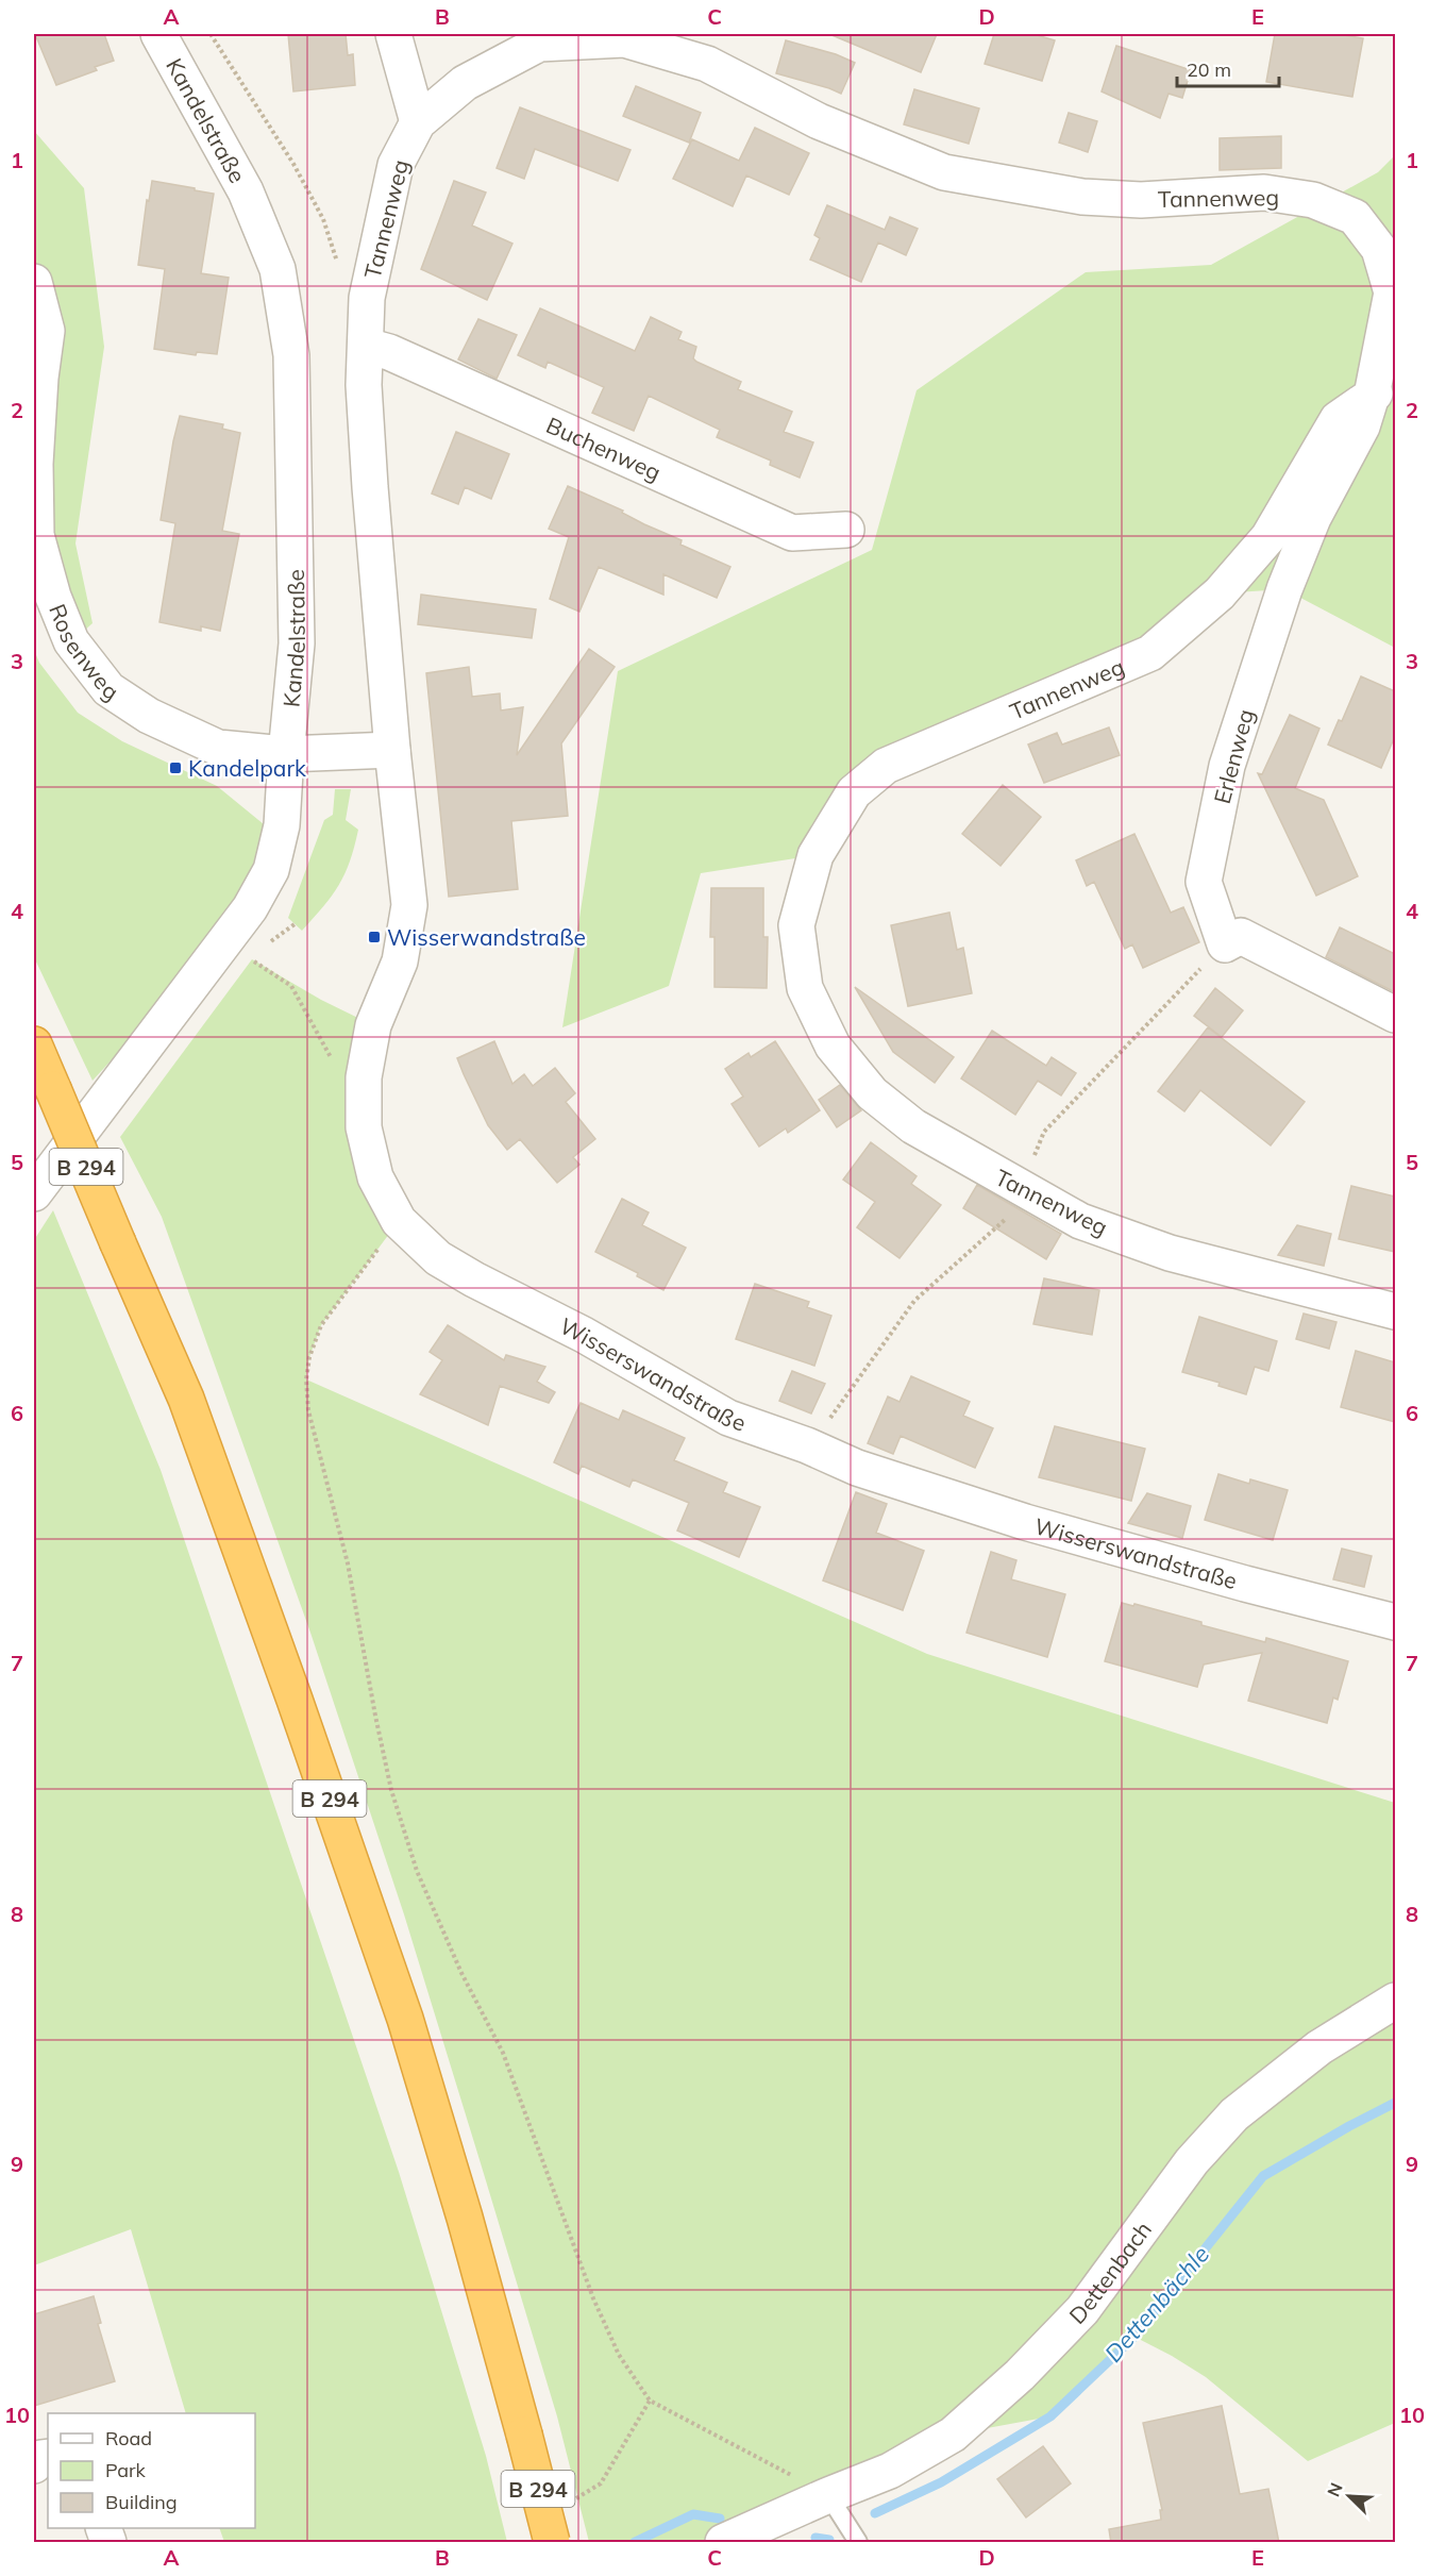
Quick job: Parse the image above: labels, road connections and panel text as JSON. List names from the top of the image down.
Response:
{
  "streets": {
    "highway": ["B 294"],
    "street": [
      "Kandelstraße",
      "Tannenweg",
      "Buchenweg",
      "Rosenweg",
      "Erlenweg",
      "Wisserswandstraße",
      "Dettenbach"
    ]
  },
  "crossings": [
    ["Kandelstraße", "Rosenweg"],
    ["Tannenweg", "Buchenweg"],
    ["Tannenweg", "Rosenweg"],
    ["Tannenweg", "Erlenweg"],
    ["Tannenweg", "Wisserswandstraße"],
    ["Rosenweg", "Wisserswandstraße"]
  ],
  "water": ["Dettenbächle"],
  "places": {
    "transit": ["Kandelpark", "Wisserwandstraße"]
  },
  "legend": ["Road", "Park", "Building"],
  "scale_bar": "20 m",
  "north": "top left",
  "grid": {
    "columns": [
      "A",
      "B",
      "C",
      "D",
      "E"
    ],
    "rows": [
      "1",
      "2",
      "3",
      "4",
      "5",
      "6",
      "7",
      "8",
      "9",
      "10"
    ]
  }
}
